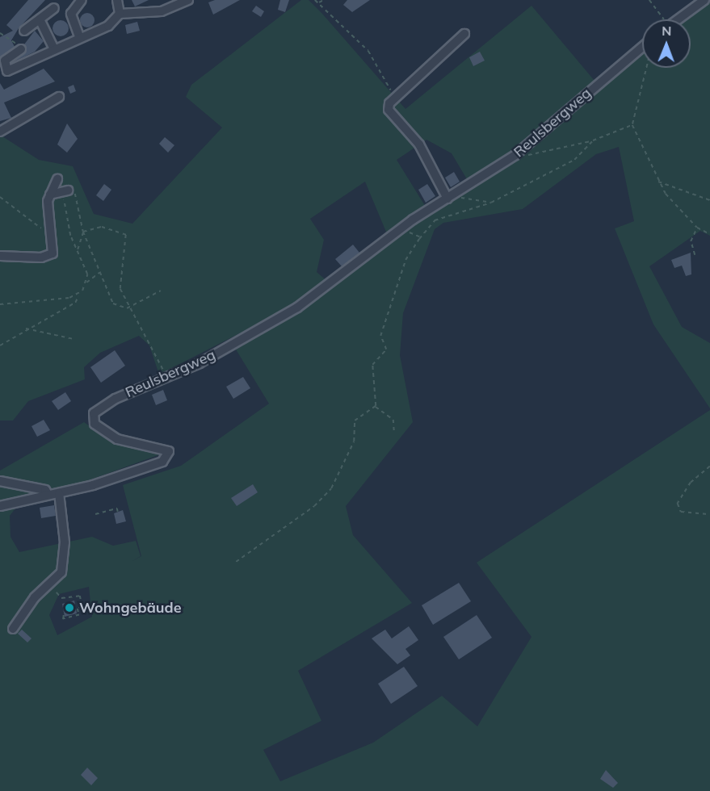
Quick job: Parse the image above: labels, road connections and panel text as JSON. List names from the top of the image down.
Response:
{
  "streets": {
    "street": ["Reulsbergweg"]
  },
  "places": ["Wohngebäude"],
  "north": "top"
}
